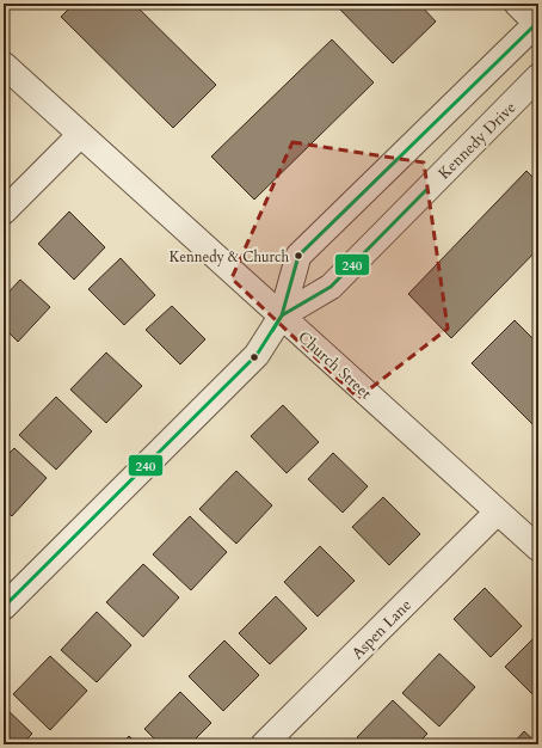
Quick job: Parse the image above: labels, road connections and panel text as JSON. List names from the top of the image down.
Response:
{
  "streets": {
    "street": ["Kennedy Drive", "Church Street", "Aspen Lane"]
  },
  "crossings": [
    ["Kennedy Drive", "Church Street"],
    ["Church Street", "Aspen Lane"]
  ],
  "places": ["Kennedy & Church"],
  "lines": ["transit line 240"]
}
